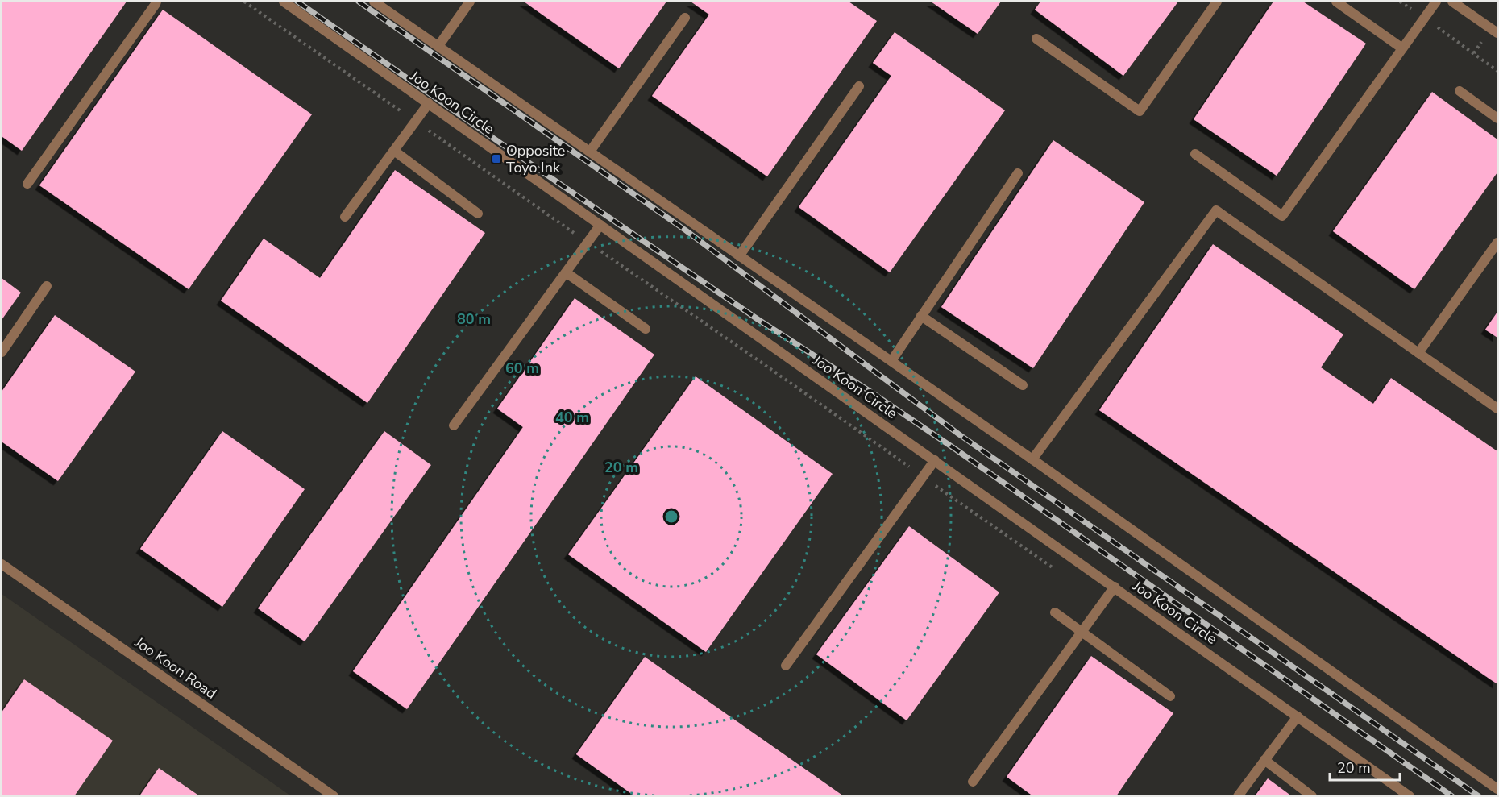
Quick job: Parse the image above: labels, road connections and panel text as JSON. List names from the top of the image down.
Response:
{
  "streets": {
    "street": ["Joo Koon Circle", "Joo Koon Road"]
  },
  "places": {
    "transit": ["Opposite Toyo Ink"]
  },
  "scale_bar": "20 m",
  "rings": [
    "80 m",
    "60 m",
    "40 m",
    "20 m"
  ]
}
